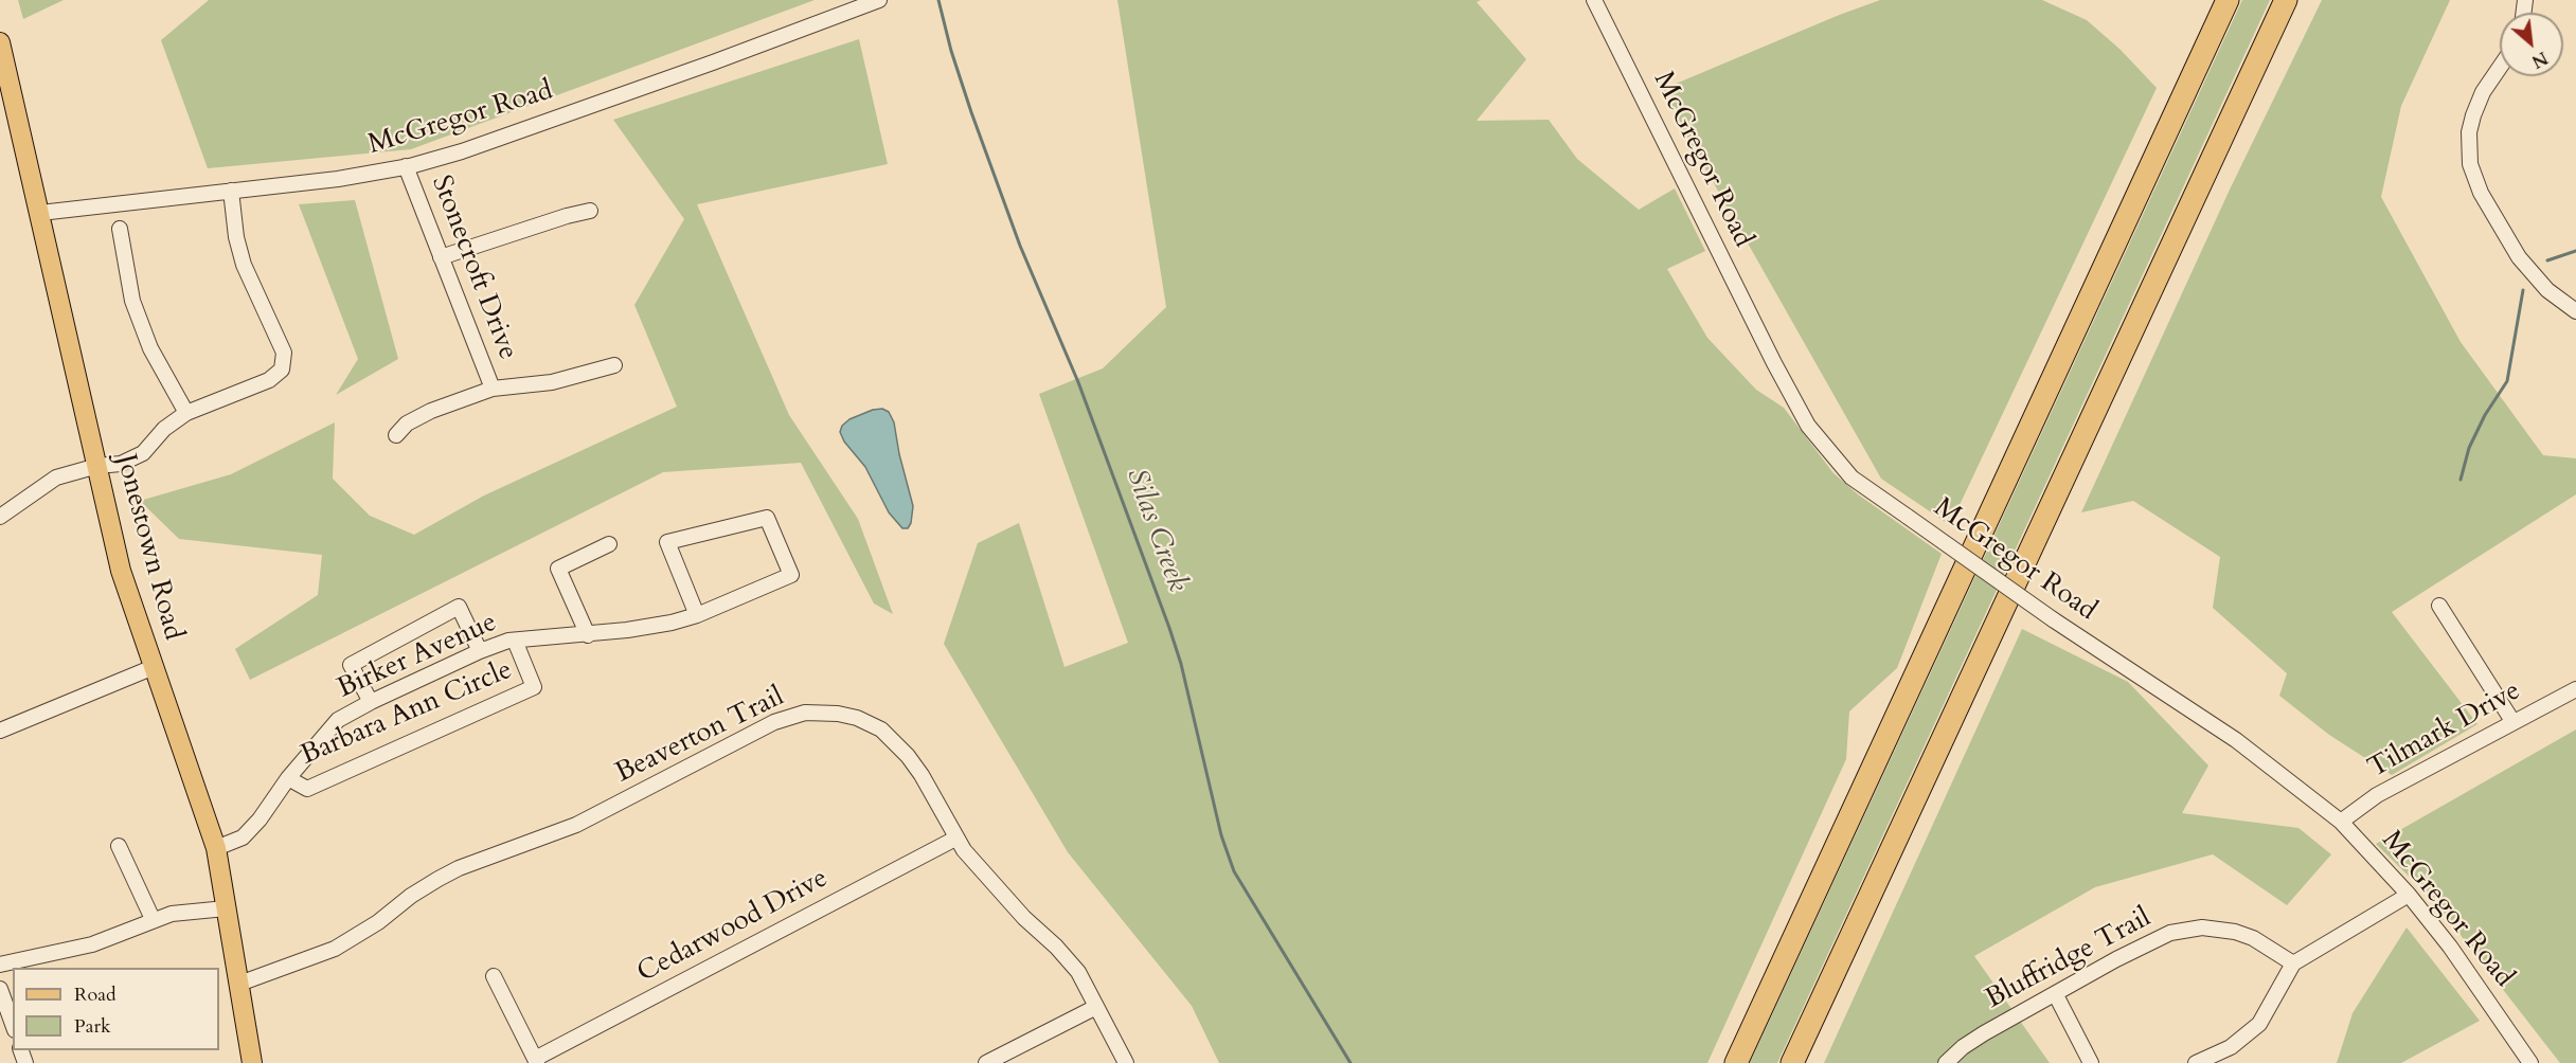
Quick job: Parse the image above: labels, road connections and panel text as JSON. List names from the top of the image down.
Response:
{
  "streets": {
    "main road": ["Jonestown Road"],
    "street": [
      "McGregor Road",
      "Stonecroft Drive",
      "Birker Avenue",
      "Barbara Ann Circle",
      "Tilmark Drive",
      "Beaverton Trail",
      "Cedarwood Drive",
      "Bluffridge Trail"
    ]
  },
  "crossings": [
    ["McGregor Road", "Stonecroft Drive"],
    ["McGregor Road", "Jonestown Road"],
    ["McGregor Road", "Tilmark Drive"],
    ["Jonestown Road", "Birker Avenue"],
    ["Jonestown Road", "Beaverton Trail"],
    ["Birker Avenue", "Barbara Ann Circle"],
    ["Beaverton Trail", "Cedarwood Drive"]
  ],
  "water": ["Silas Creek"],
  "legend": ["Road", "Park"],
  "north": "bottom right"
}
